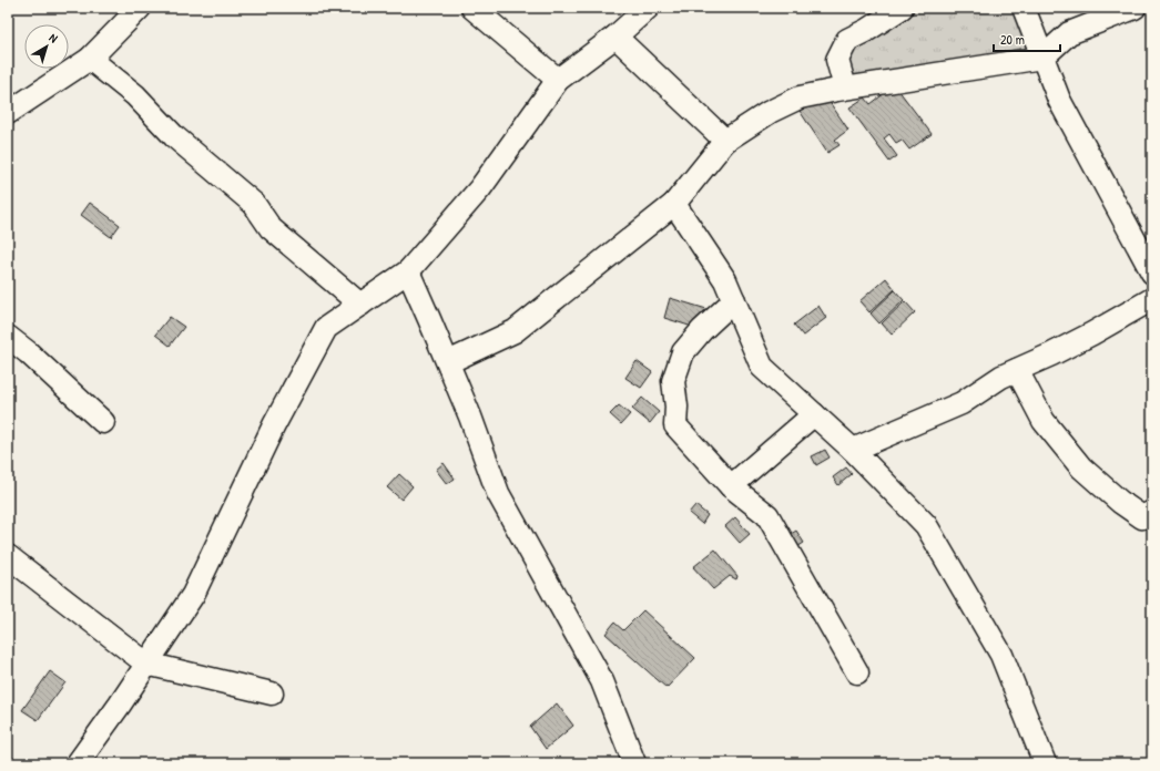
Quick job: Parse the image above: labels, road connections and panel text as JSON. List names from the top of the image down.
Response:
{
  "scale_bar": "20 m",
  "north": "top right"
}
